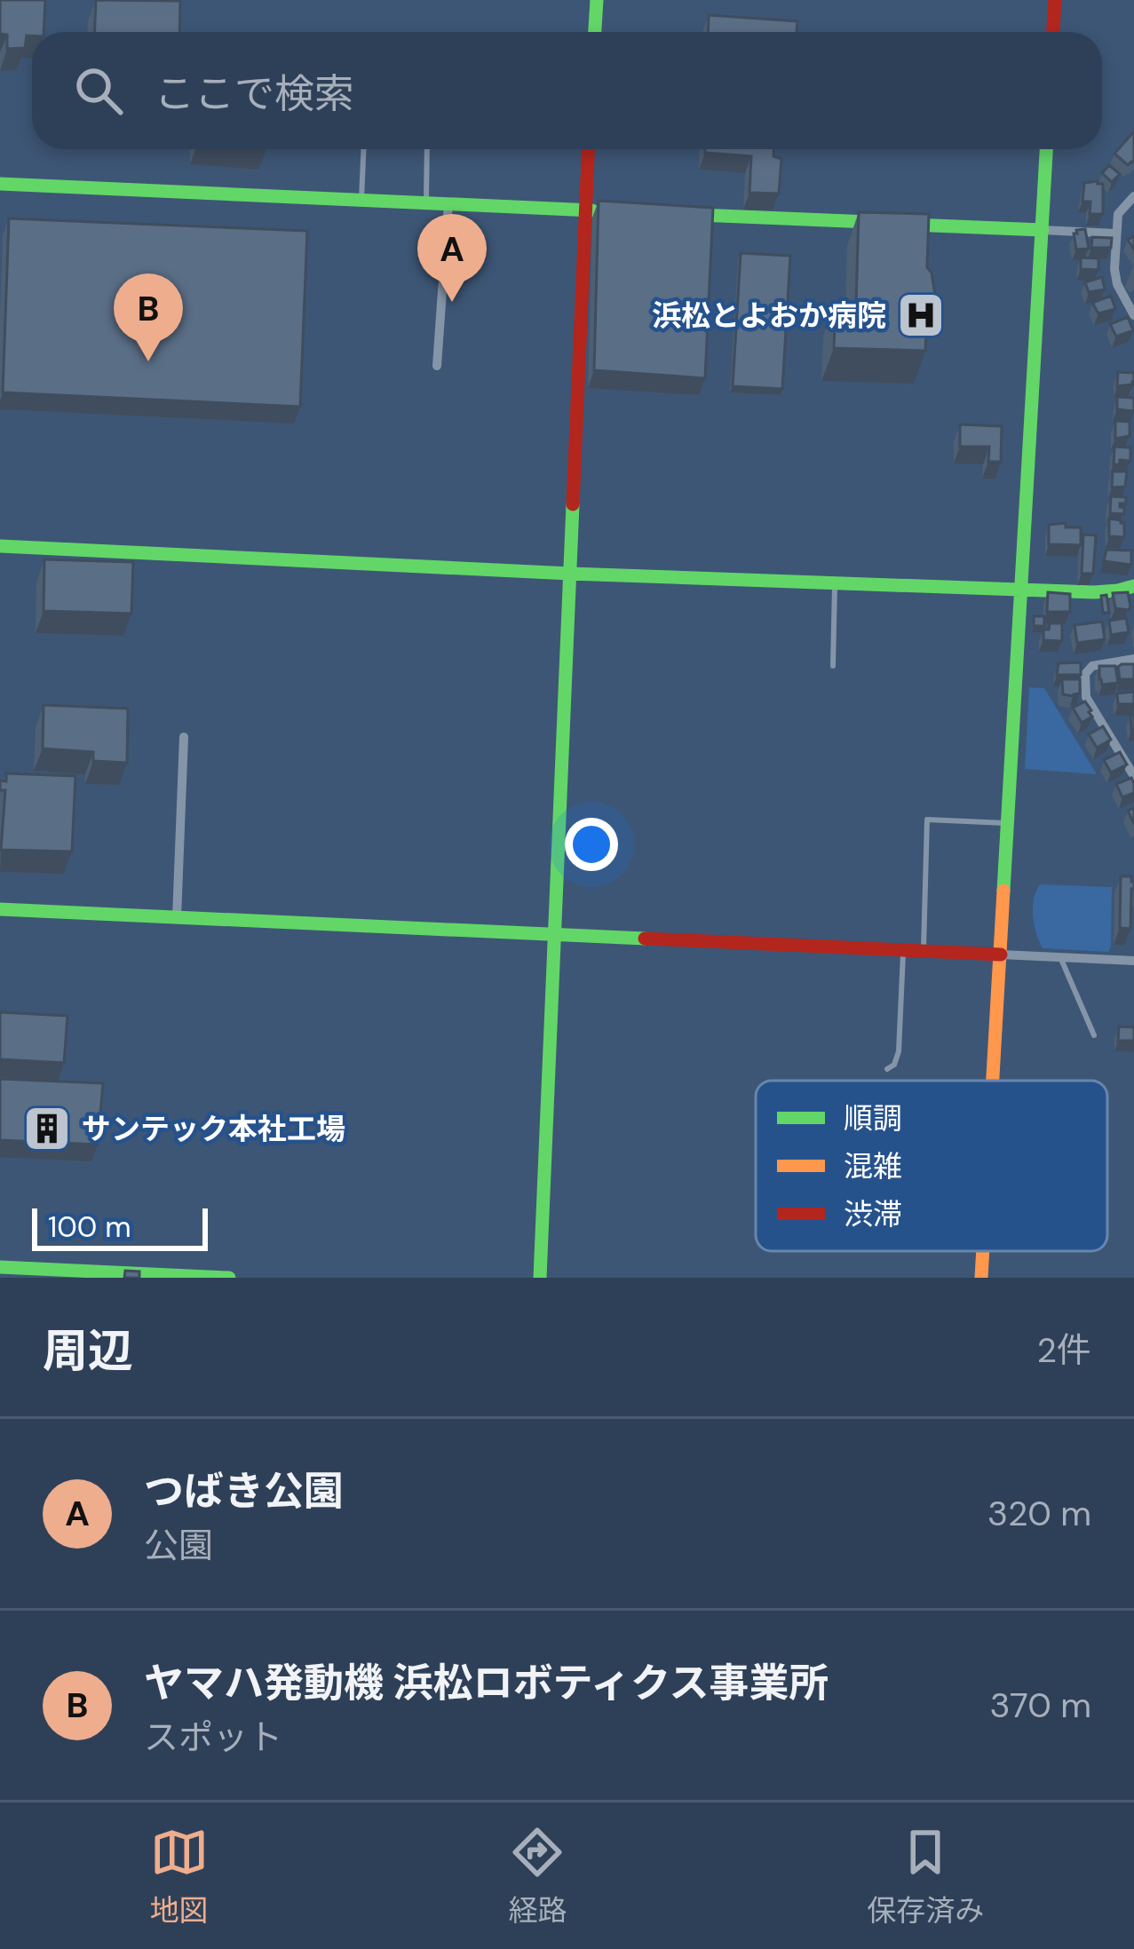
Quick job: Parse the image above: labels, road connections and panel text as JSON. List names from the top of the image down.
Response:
{
  "places": {
    "hospital": ["浜松とよおか病院"],
    "building": ["サンテック本社工場"]
  },
  "legend": ["順調", "混雑", "渋滞"],
  "scale_bar": "100 m",
  "page": {
    "search": "ここで検索",
    "pins": ["A", "B"],
    "scale": "100 m",
    "heading": ["周辺", "2件"],
    "list": [
      {
        "mark": "A",
        "name": "つばき公園",
        "note": "公園",
        "value": "320 m"
      },
      {
        "mark": "B",
        "name": "ヤマハ発動機 浜松ロボティクス事業所",
        "note": "スポット",
        "value": "370 m"
      }
    ],
    "nav": ["地図", "経路", "保存済み"]
  }
}
